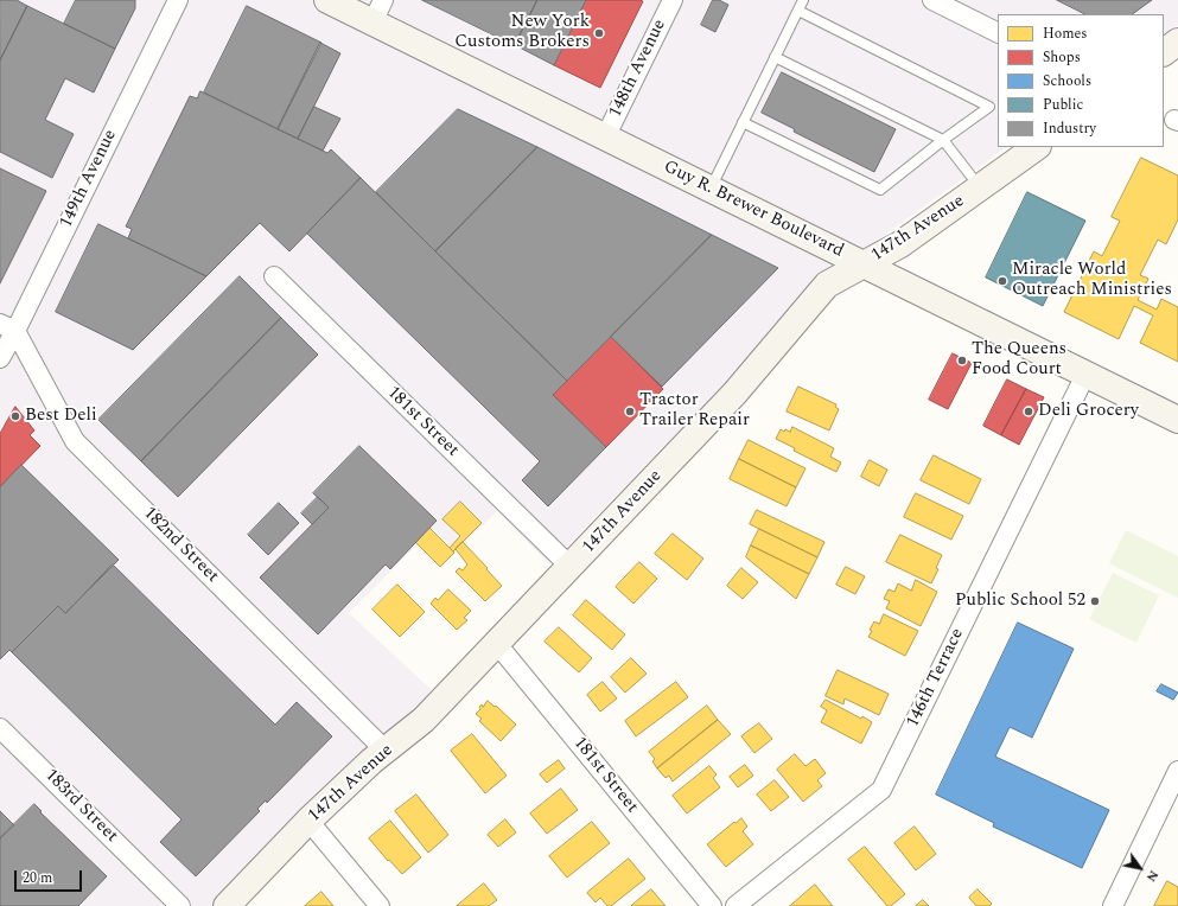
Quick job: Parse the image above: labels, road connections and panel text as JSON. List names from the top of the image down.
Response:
{
  "streets": {
    "street": [
      "148th Avenue",
      "149th Avenue",
      "Guy R. Brewer Boulevard",
      "147th Avenue",
      "181st Street",
      "182nd Street",
      "146th Terrace",
      "183rd Street"
    ]
  },
  "crossings": [
    ["148th Avenue", "Guy R. Brewer Boulevard"],
    ["149th Avenue", "182nd Street"],
    ["Guy R. Brewer Boulevard", "147th Avenue"],
    ["Guy R. Brewer Boulevard", "146th Terrace"],
    ["147th Avenue", "181st Street"],
    ["147th Avenue", "182nd Street"]
  ],
  "places": [
    "New York Customs Brokers",
    "Miracle World Outreach Ministries",
    "The Queens Food Court",
    "Tractor Trailer Repair",
    "Deli Grocery",
    "Best Deli",
    "Public School 52"
  ],
  "legend": [
    "Homes",
    "Shops",
    "Schools",
    "Public",
    "Industry"
  ],
  "scale_bar": "20 m",
  "north": "bottom right"
}
